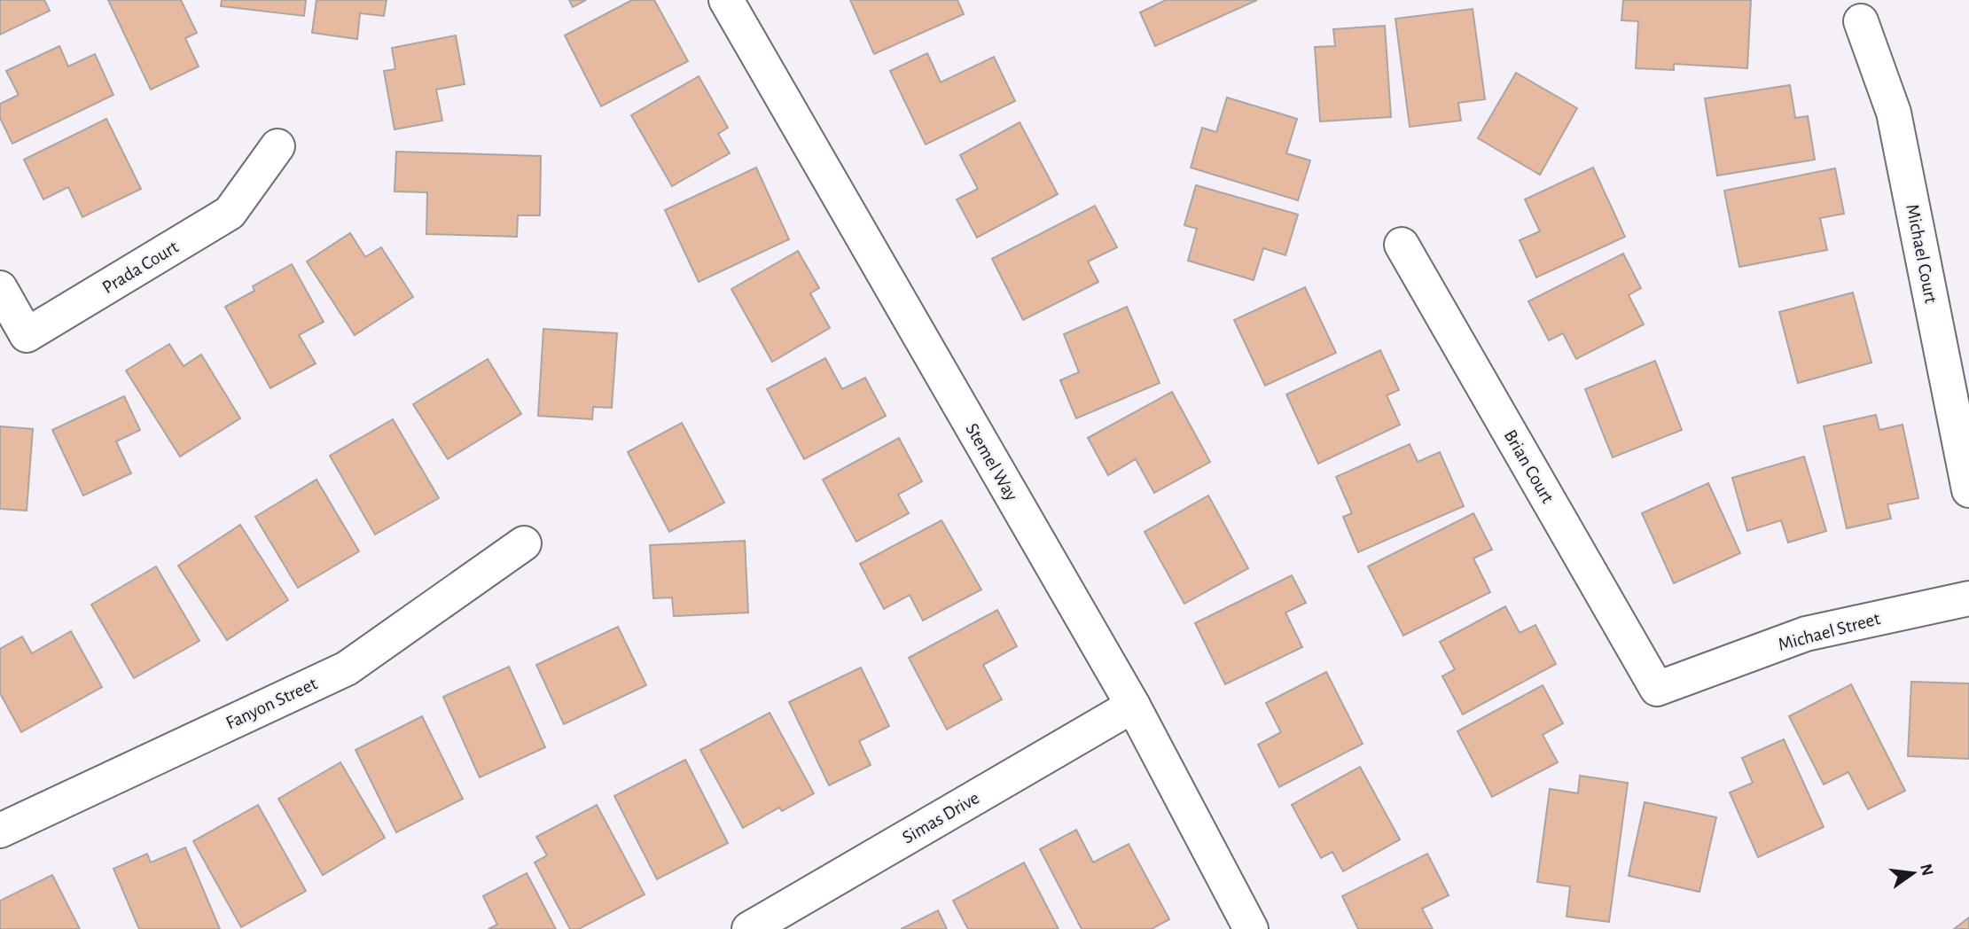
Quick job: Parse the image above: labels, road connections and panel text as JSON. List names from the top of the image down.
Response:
{
  "streets": {
    "street": [
      "Michael Court",
      "Prada Court",
      "Stemel Way",
      "Brian Court",
      "Michael Street",
      "Fanyon Street",
      "Simas Drive"
    ]
  },
  "crossings": [
    ["Stemel Way", "Simas Drive"],
    ["Brian Court", "Michael Street"]
  ],
  "north": "right"
}
